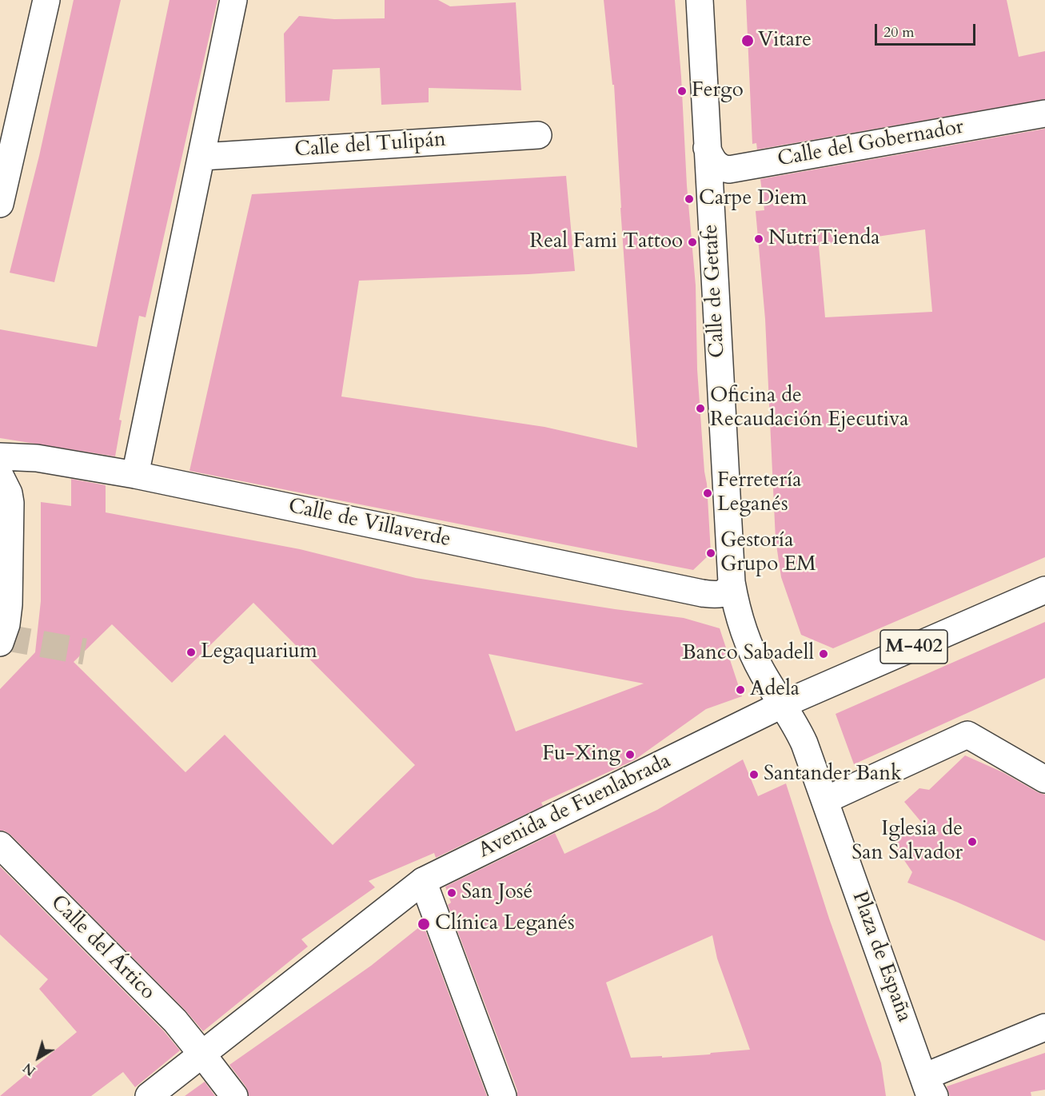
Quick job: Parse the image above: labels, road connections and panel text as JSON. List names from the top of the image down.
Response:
{
  "streets": {
    "main road": [
      "Calle del Gobernador",
      "Calle del Tulipán",
      "Calle de Getafe",
      "Calle de Villaverde",
      "M-402",
      "Avenida de Fuenlabrada",
      "Calle del Ártico",
      "Plaza de España"
    ]
  },
  "crossings": [
    ["Calle del Gobernador", "Calle de Getafe"],
    ["Calle de Getafe", "Calle de Villaverde"],
    ["Calle de Getafe", "Avenida de Fuenlabrada"],
    ["Calle de Getafe", "Plaza de España"],
    ["Avenida de Fuenlabrada", "Calle del Ártico"],
    ["Avenida de Fuenlabrada", "Plaza de España"]
  ],
  "places": [
    "Vitare",
    "Fergo",
    "Carpe Diem",
    "NutriTienda",
    "Real Fami Tattoo",
    "Oficina de Recaudación Ejecutiva",
    "Ferretería Leganés",
    "Gestoría Grupo EM",
    "Legaquarium",
    "Banco Sabadell",
    "Adela",
    "Fu-Xing",
    "Santander Bank",
    "Iglesia de San Salvador",
    "San José",
    "Clínica Leganés"
  ],
  "scale_bar": "20 m",
  "north": "bottom left"
}
